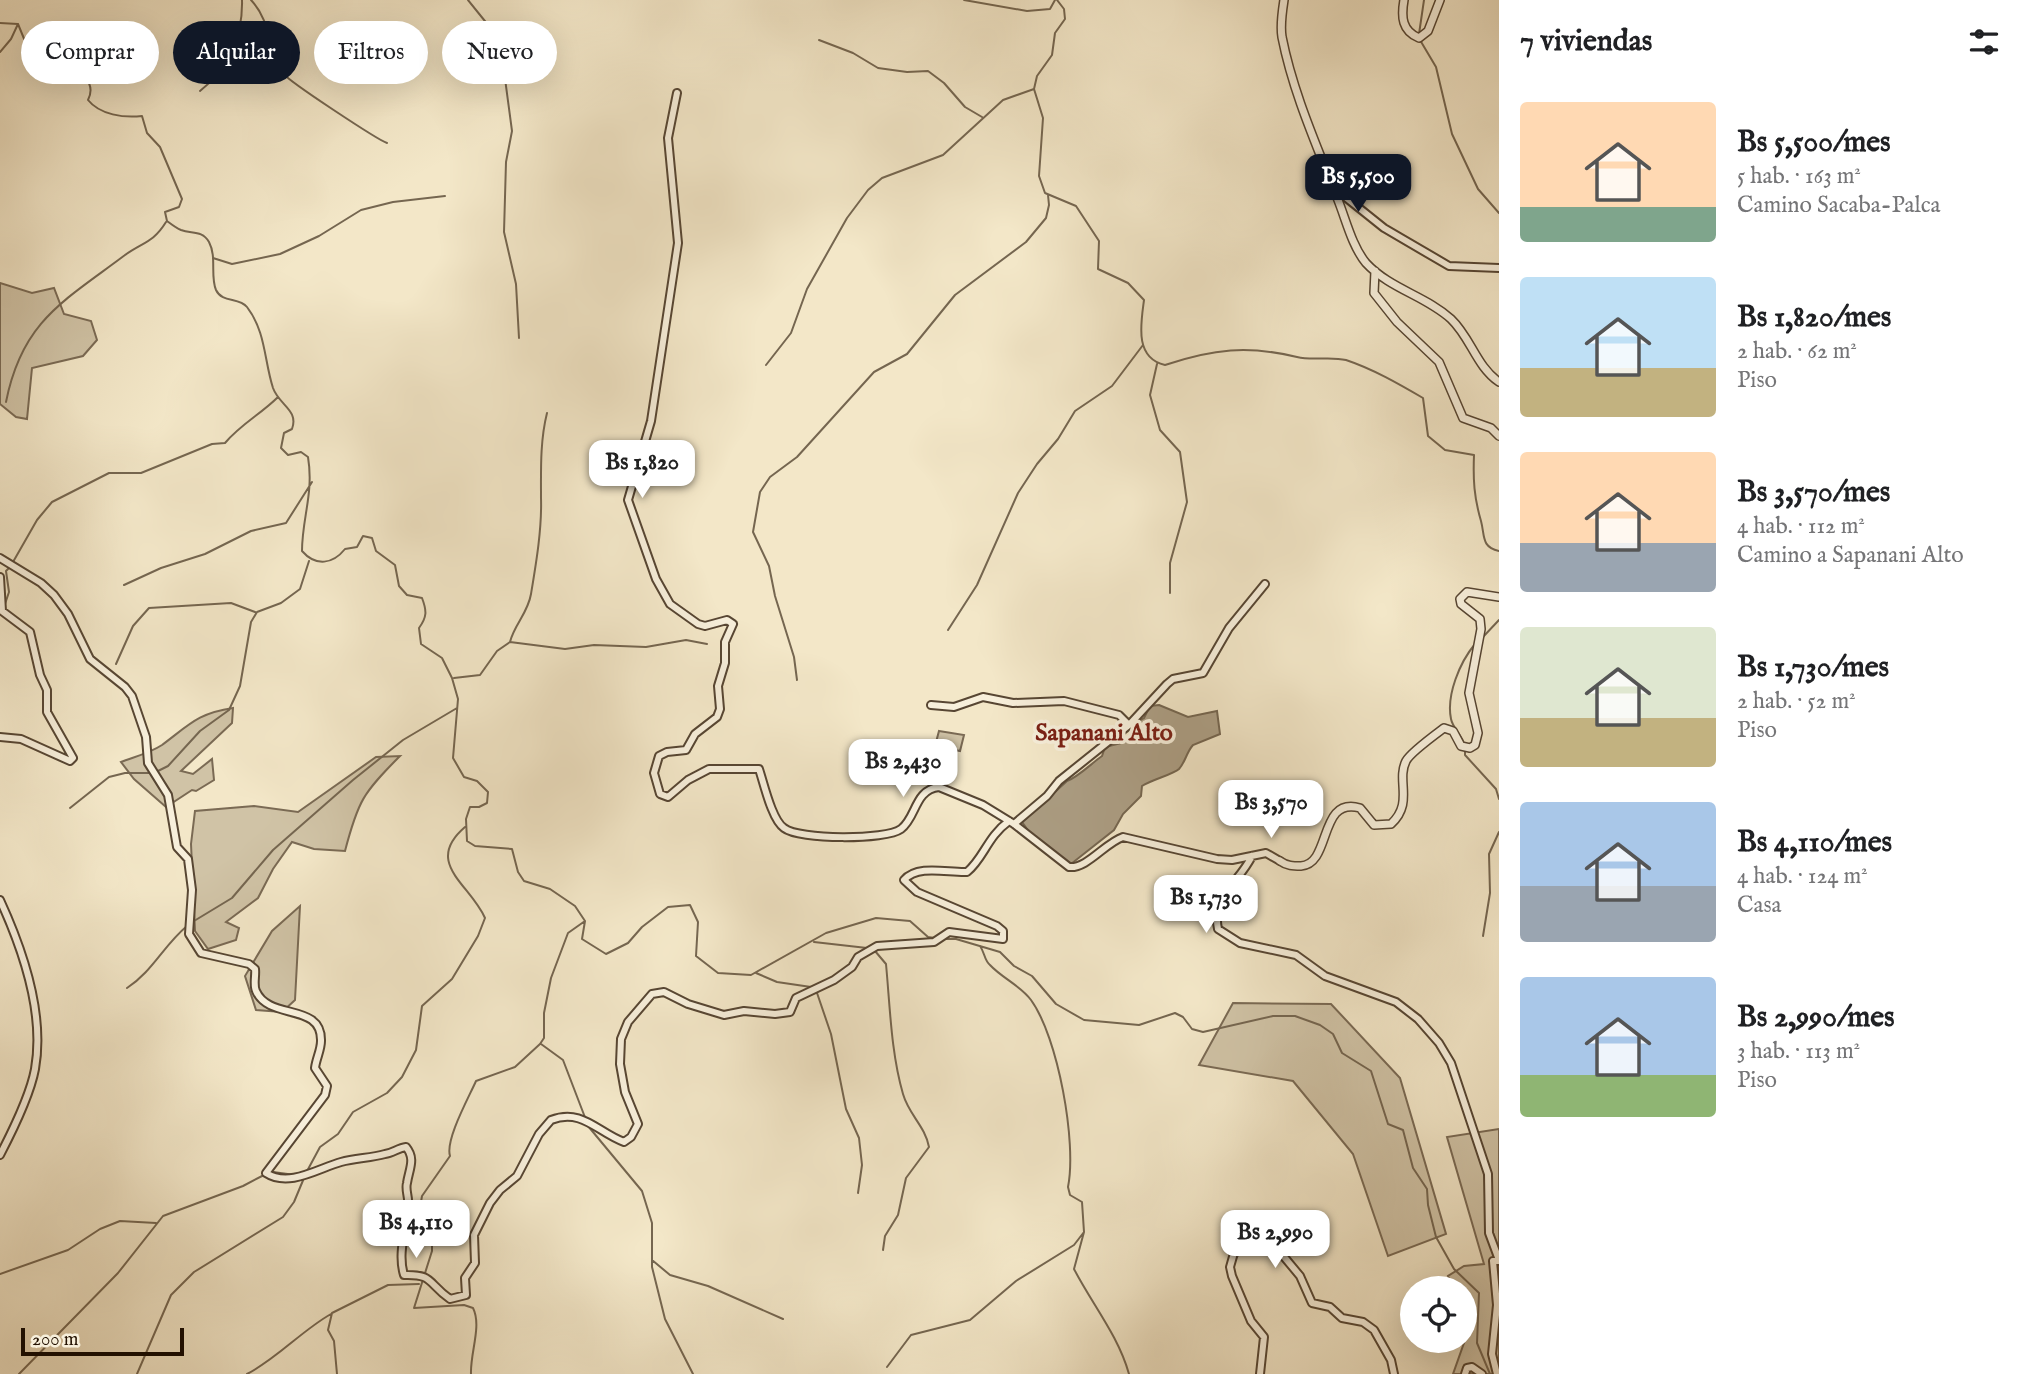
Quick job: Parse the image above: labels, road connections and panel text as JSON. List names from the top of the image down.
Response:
{
  "districts": ["Sapanani Alto"],
  "scale_bar": "200 m",
  "page": {
    "heading": "7 viviendas",
    "chip": [
      "Comprar",
      "Alquilar",
      "Filtros",
      "Nuevo"
    ],
    "list": [
      {
        "name": "Bs 5,500/mes",
        "note": "5 hab. · 163 m² · Camino Sacaba-Palca"
      },
      {
        "name": "Bs 1,820/mes",
        "note": "2 hab. · 62 m² · Piso"
      },
      {
        "name": "Bs 3,570/mes",
        "note": "4 hab. · 112 m² · Camino a Sapanani Alto"
      },
      {
        "name": "Bs 1,730/mes",
        "note": "2 hab. · 52 m² · Piso"
      },
      {
        "name": "Bs 4,110/mes",
        "note": "4 hab. · 124 m² · Casa"
      },
      {
        "name": "Bs 2,990/mes",
        "note": "3 hab. · 113 m² · Piso"
      }
    ],
    "price": [
      "Bs 5,500",
      "Bs 1,820",
      "Bs 2,430",
      "Bs 3,570",
      "Bs 1,730",
      "Bs 4,110",
      "Bs 2,990"
    ],
    "scale": "200 m"
  }
}
